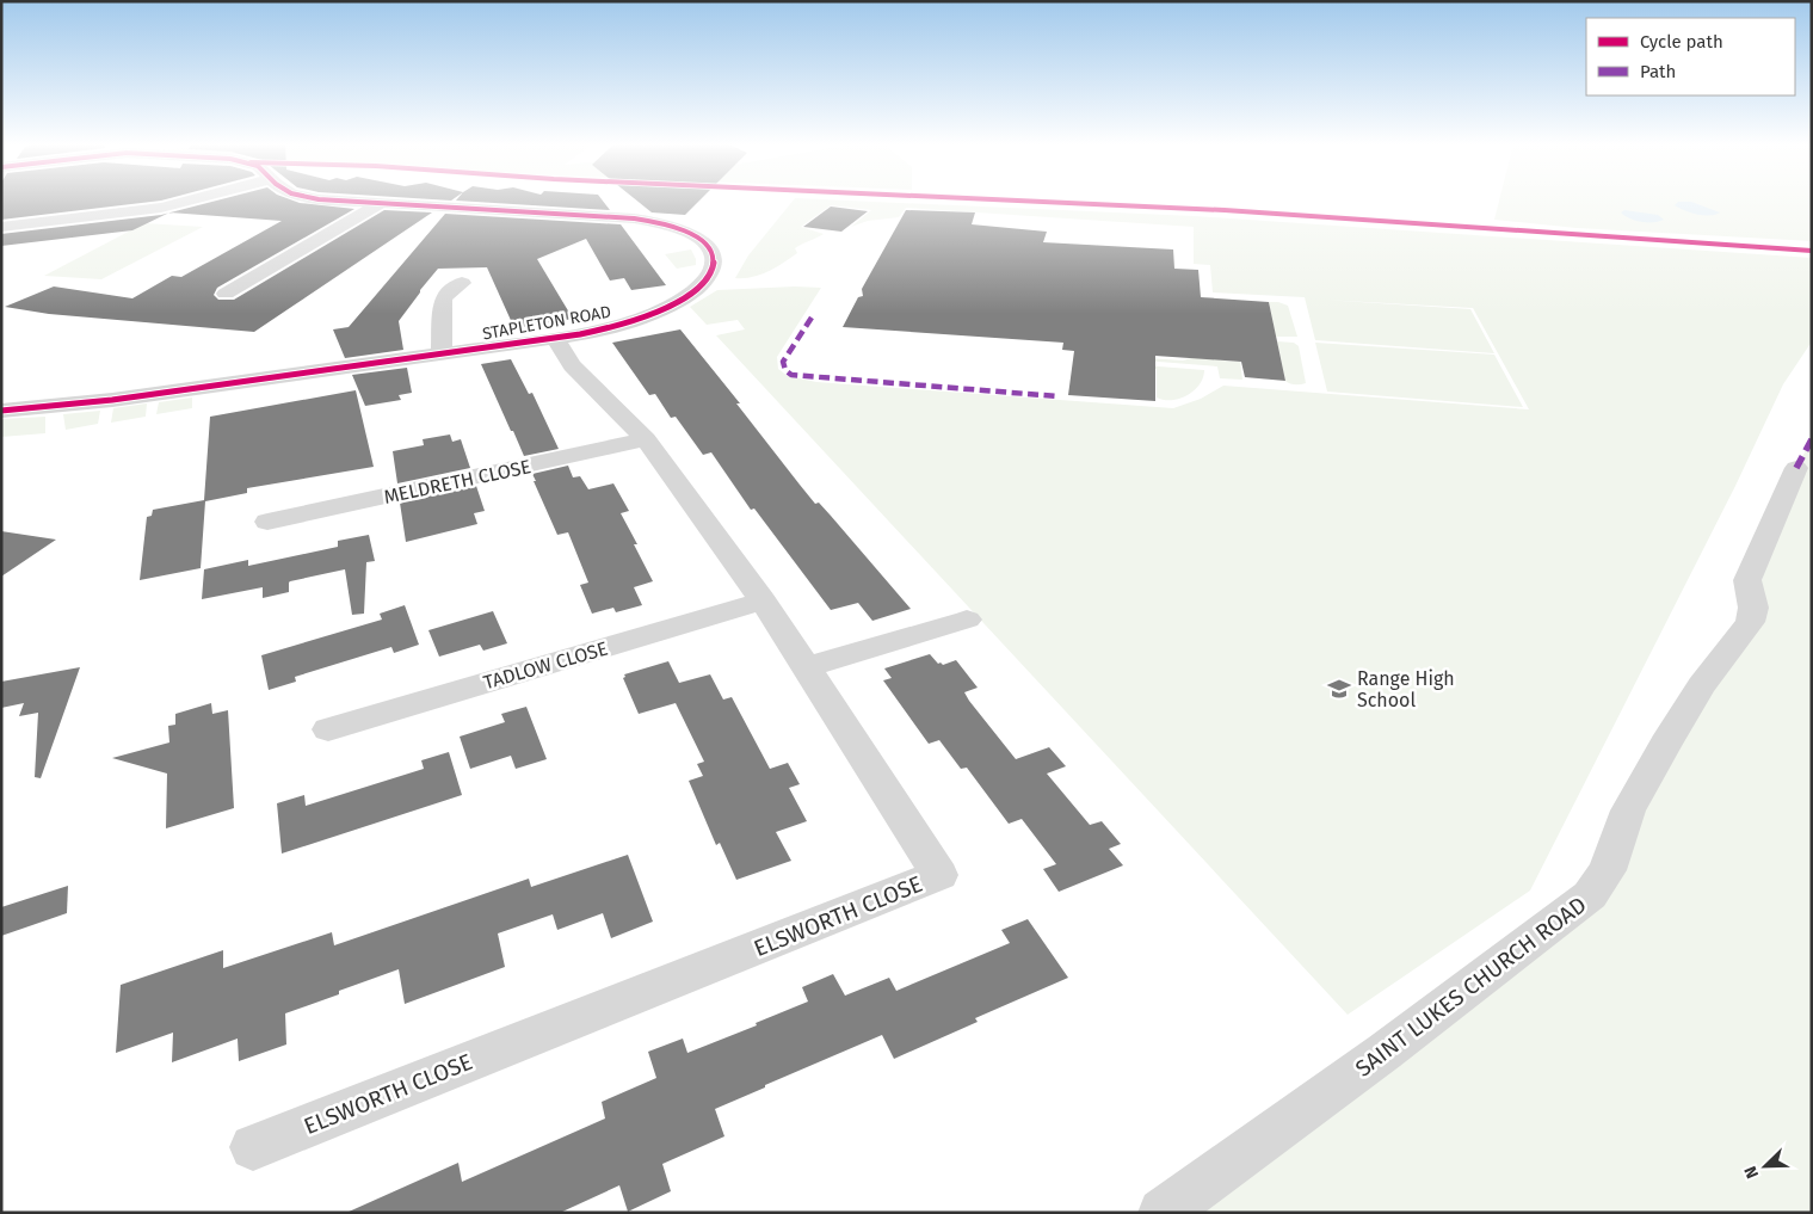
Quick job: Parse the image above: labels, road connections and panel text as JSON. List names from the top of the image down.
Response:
{
  "streets": {
    "street": [
      "STAPLETON ROAD",
      "MELDRETH CLOSE",
      "TADLOW CLOSE",
      "ELSWORTH CLOSE",
      "SAINT LUKES CHURCH ROAD"
    ]
  },
  "crossings": [
    ["STAPLETON ROAD", "ELSWORTH CLOSE"],
    ["MELDRETH CLOSE", "ELSWORTH CLOSE"],
    ["TADLOW CLOSE", "ELSWORTH CLOSE"]
  ],
  "places": {
    "school or university": ["Range High School"]
  },
  "legend": ["Cycle path", "Path"],
  "north": "bottom left"
}
